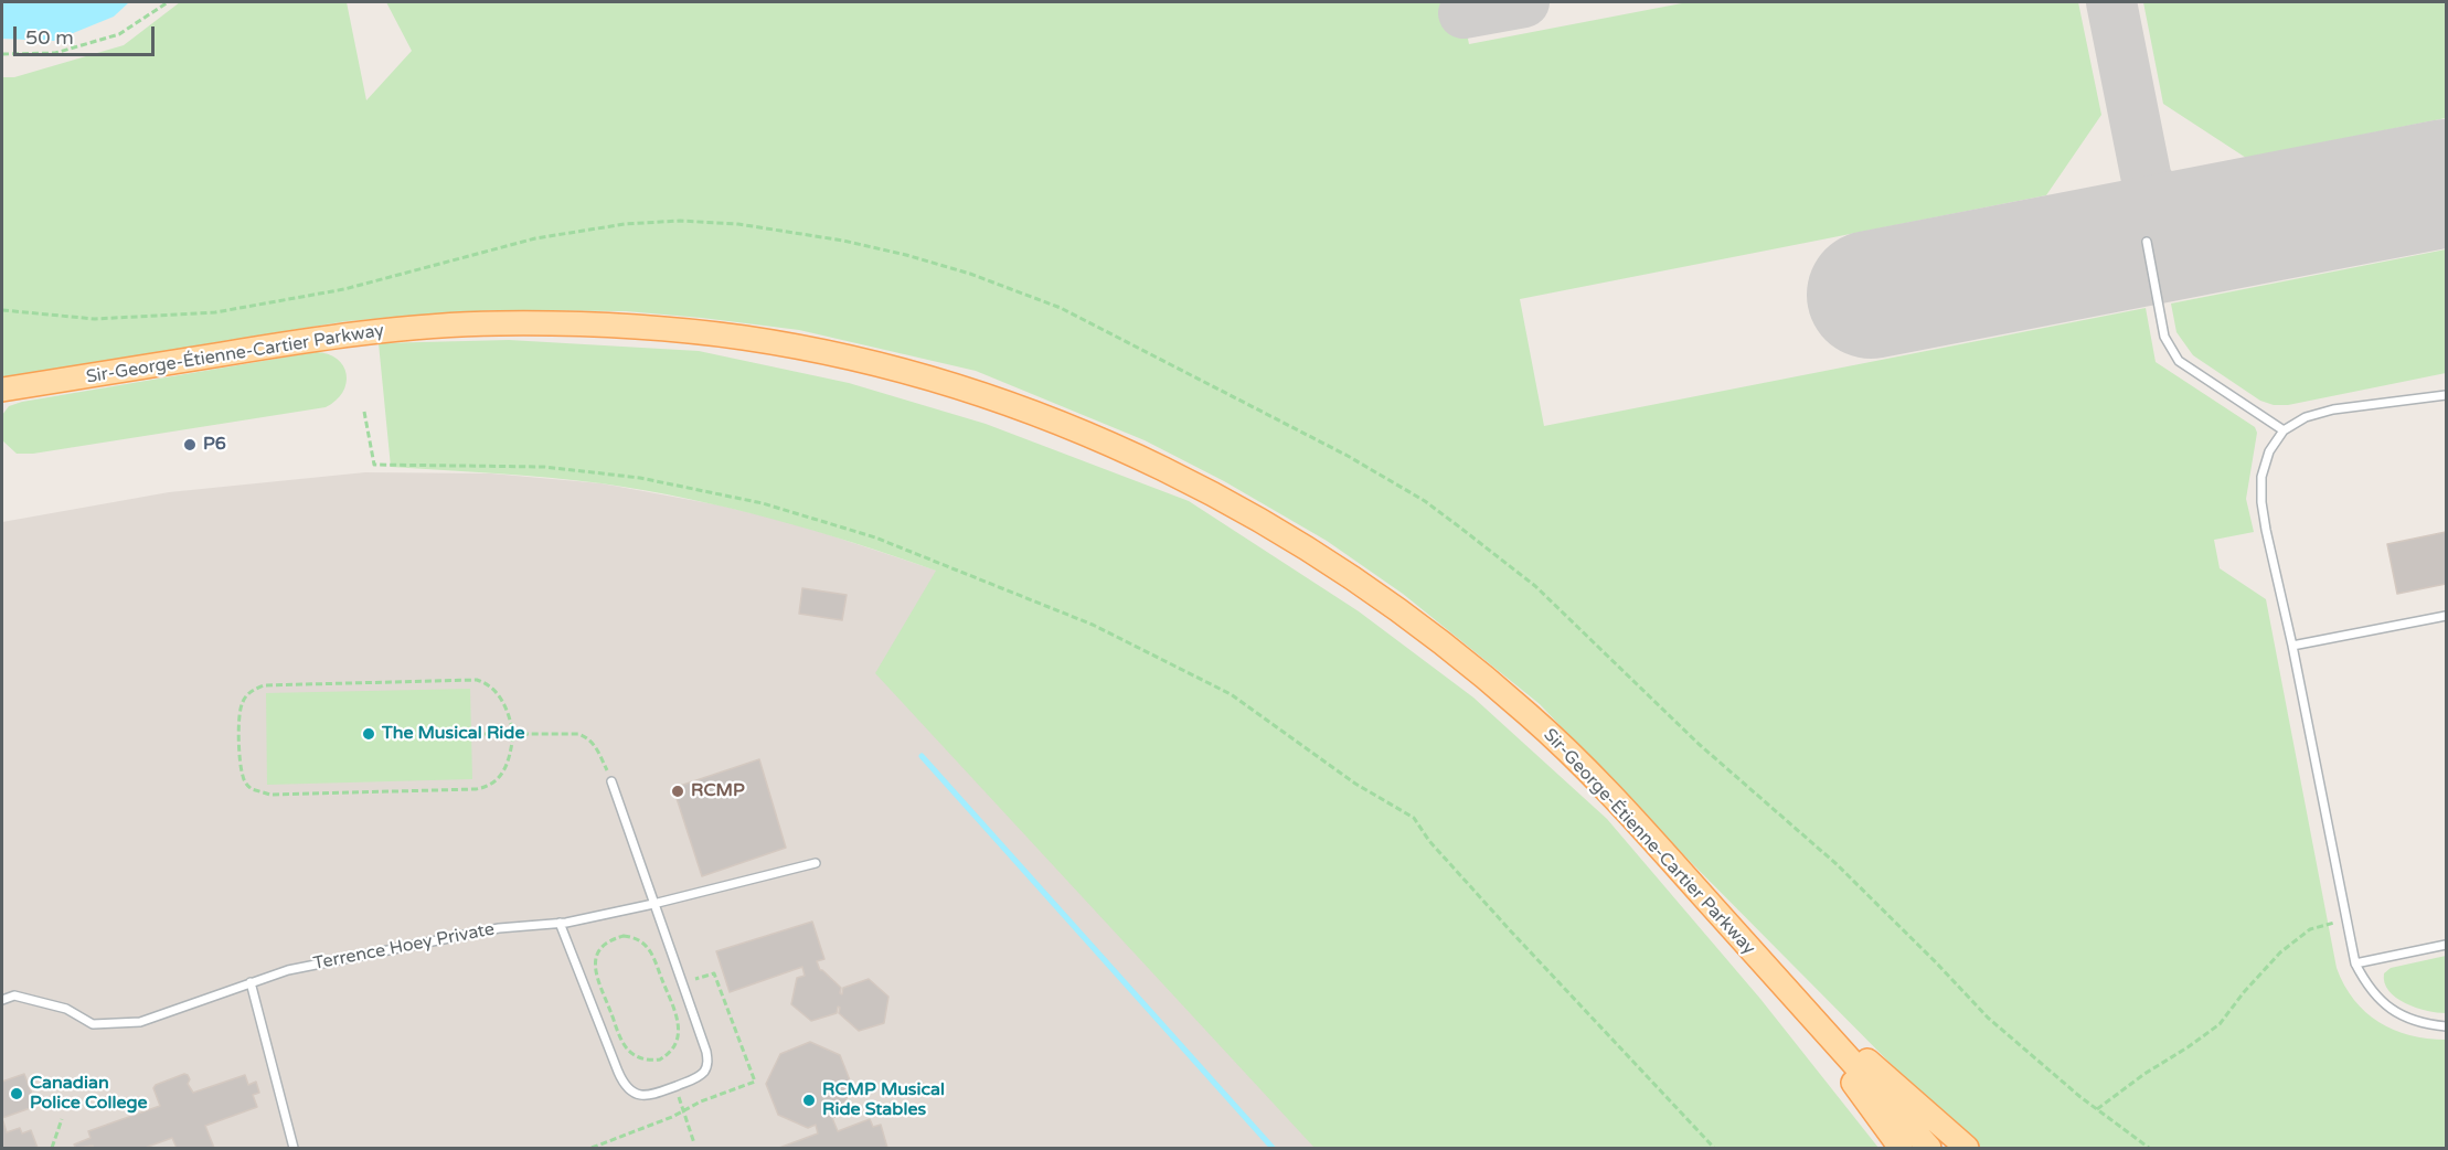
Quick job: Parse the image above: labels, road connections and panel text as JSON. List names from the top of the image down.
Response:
{
  "streets": {
    "main road": ["Sir-George-Étienne-Cartier Parkway"],
    "lane": ["Terrence Hoey Private"]
  },
  "places": [
    "P6",
    "The Musical Ride",
    "RCMP",
    "Canadian Police College",
    "RCMP Musical Ride Stables"
  ],
  "scale_bar": "50 m"
}
